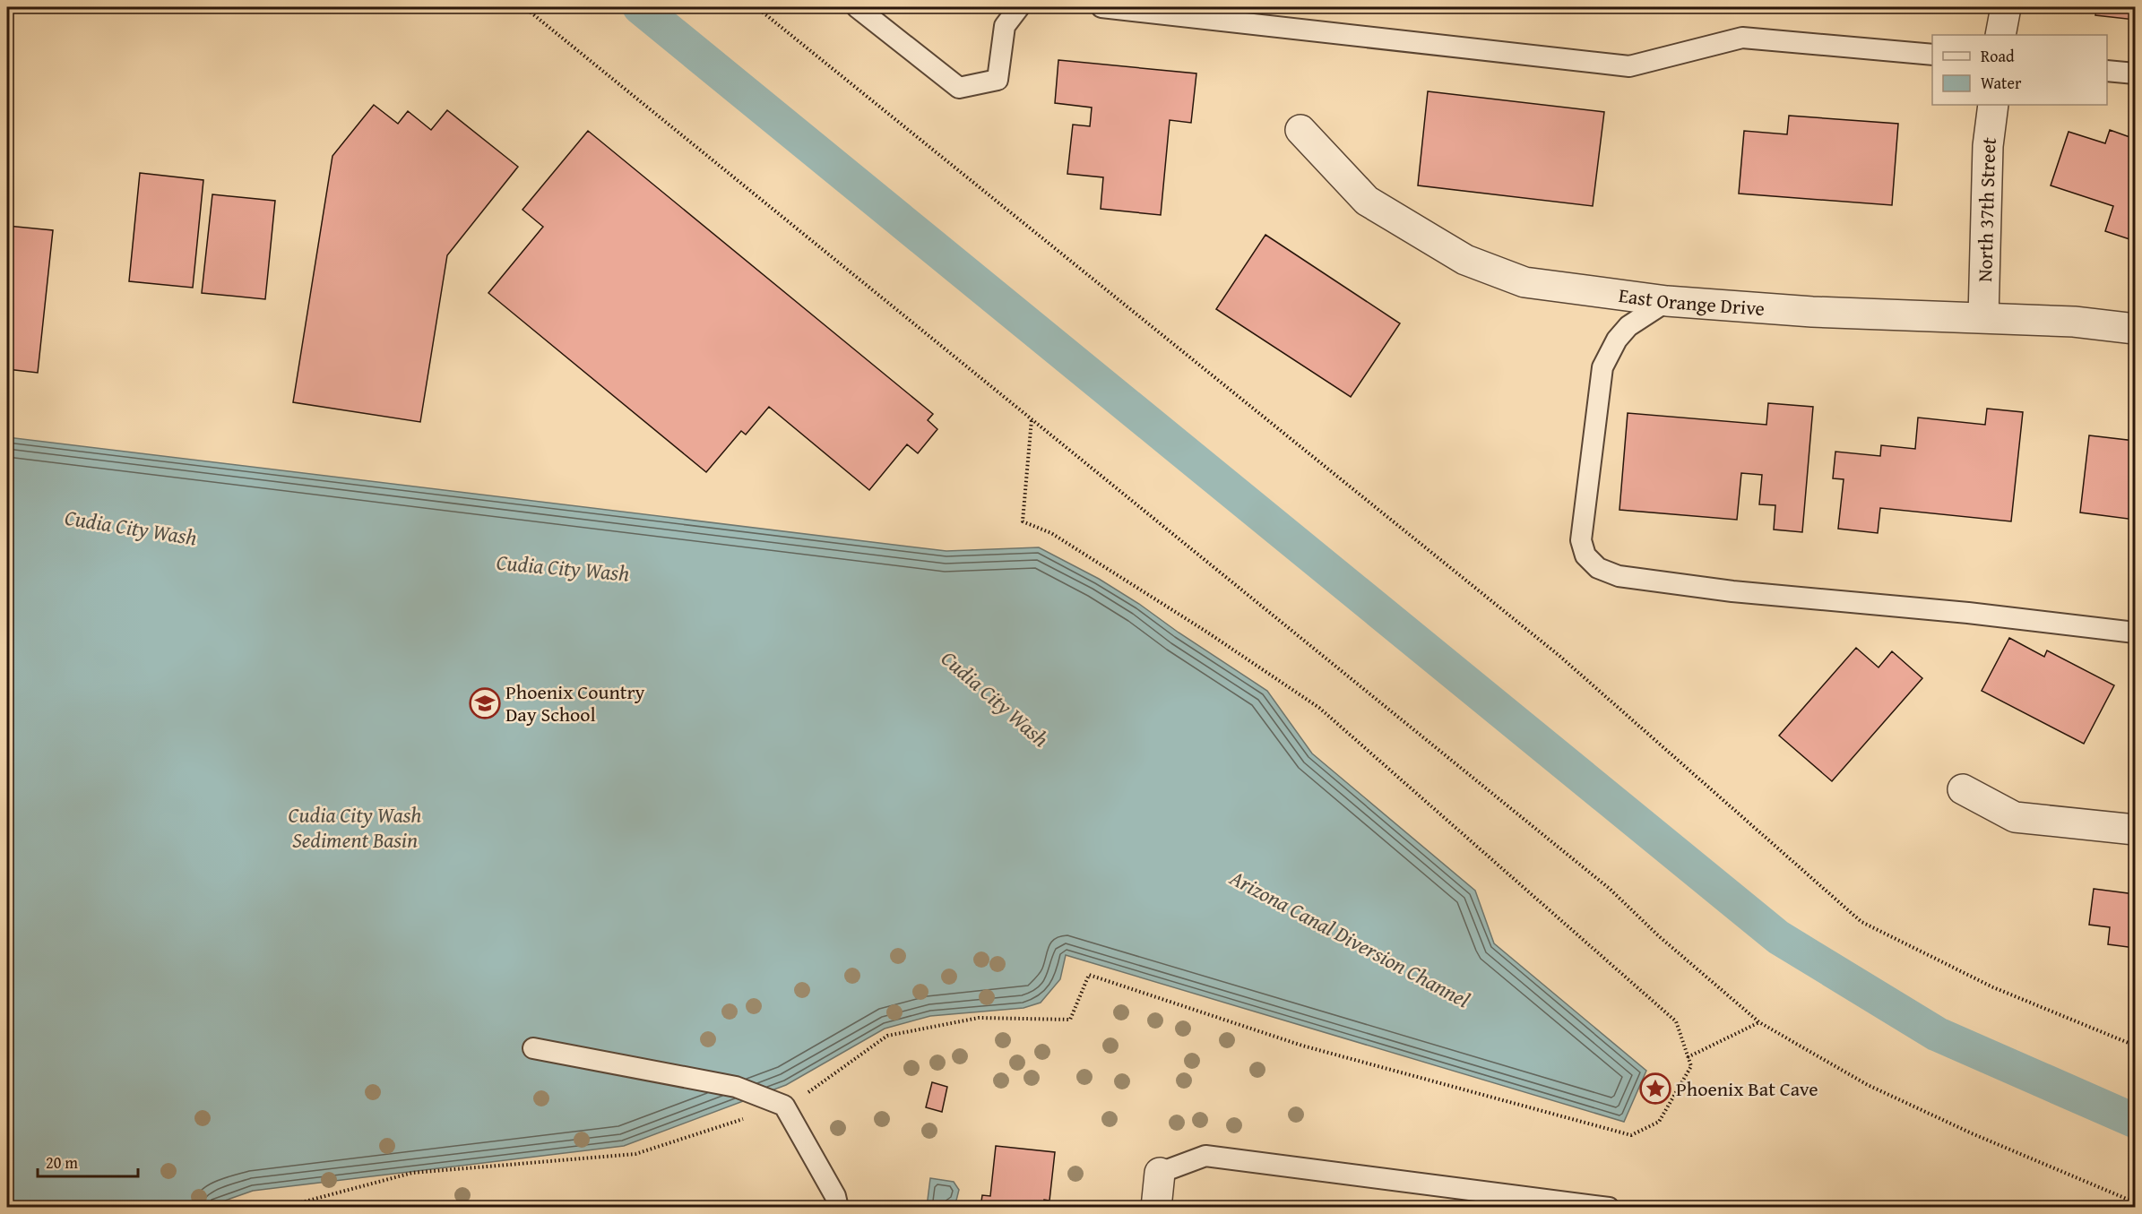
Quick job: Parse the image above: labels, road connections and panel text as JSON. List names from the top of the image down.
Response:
{
  "streets": {
    "street": ["North 37th Street", "East Orange Drive"]
  },
  "crossings": [
    ["North 37th Street", "East Orange Drive"]
  ],
  "water": ["Cudia City Wash", "Cudia City Wash Sediment Basin", "Arizona Canal Diversion Channel"],
  "places": {
    "school or university": ["Phoenix Country Day School"],
    "place": ["Phoenix Bat Cave"]
  },
  "legend": ["Road", "Water"],
  "scale_bar": "20 m"
}
